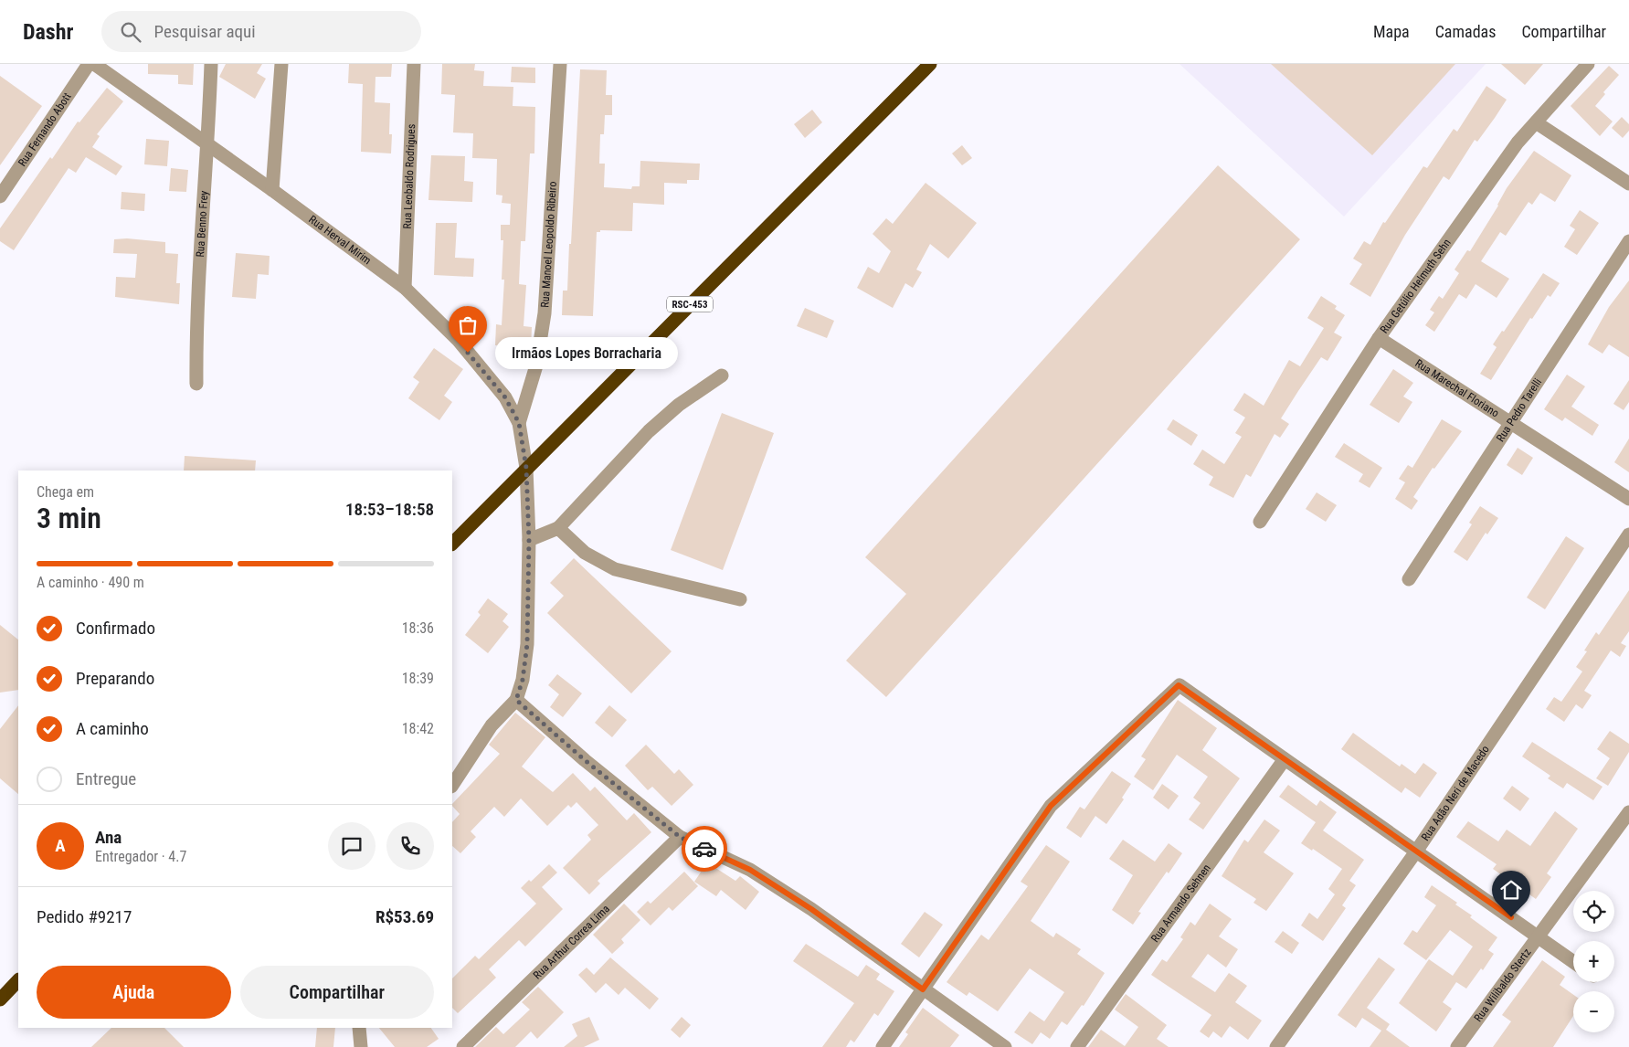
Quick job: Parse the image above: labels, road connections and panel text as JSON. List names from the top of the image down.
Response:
{
  "streets": {
    "highway": ["RSC-453"],
    "street": [
      "Rua Fernando Abott",
      "Rua Leobaldo Rodrigues",
      "Rua Benno Frey",
      "Rua Herval Mirim",
      "Rua Manoel Leopoldo Ribeiro",
      "Rua Getúlio Helmuth Sehn",
      "Rua Marechal Floriano",
      "Rua Pedro Tarelli",
      "Rua Adão Neri de Macedo",
      "Rua Armando Sehnen",
      "Rua Arthur Correa Lima",
      "Rua Wilibaldo Stertz"
    ]
  },
  "crossings": [
    ["Rua Leobaldo Rodrigues", "Rua Herval Mirim"],
    ["Rua Benno Frey", "Rua Herval Mirim"],
    ["Rua Herval Mirim", "Rua Manoel Leopoldo Ribeiro"],
    ["Rua Herval Mirim", "RSC-453"],
    ["Rua Getúlio Helmuth Sehn", "Rua Marechal Floriano"],
    ["Rua Marechal Floriano", "Rua Pedro Tarelli"]
  ],
  "places": ["Irmãos Lopes Borracharia"],
  "page": {
    "header": "Dashr",
    "search": "Pesquisar aqui",
    "nav": ["Mapa", "Camadas", "Compartilhar"],
    "bubble": "Irmãos Lopes Borracharia",
    "heading": ["3 min", "Chega em", "18:53–18:58"],
    "panel": [
      "Ana",
      "Entregador · 4.7",
      "Pedido #9217",
      "R$53.69"
    ],
    "bar": "A caminho · 490 m",
    "list": [
      ["Confirmado", "18:36"],
      ["Preparando", "18:39"],
      ["A caminho", "18:42"],
      "Entregue"
    ],
    "round": "A",
    "map_buttons": ["+", "−"],
    "buttons": ["Ajuda", "Compartilhar"]
  }
}
